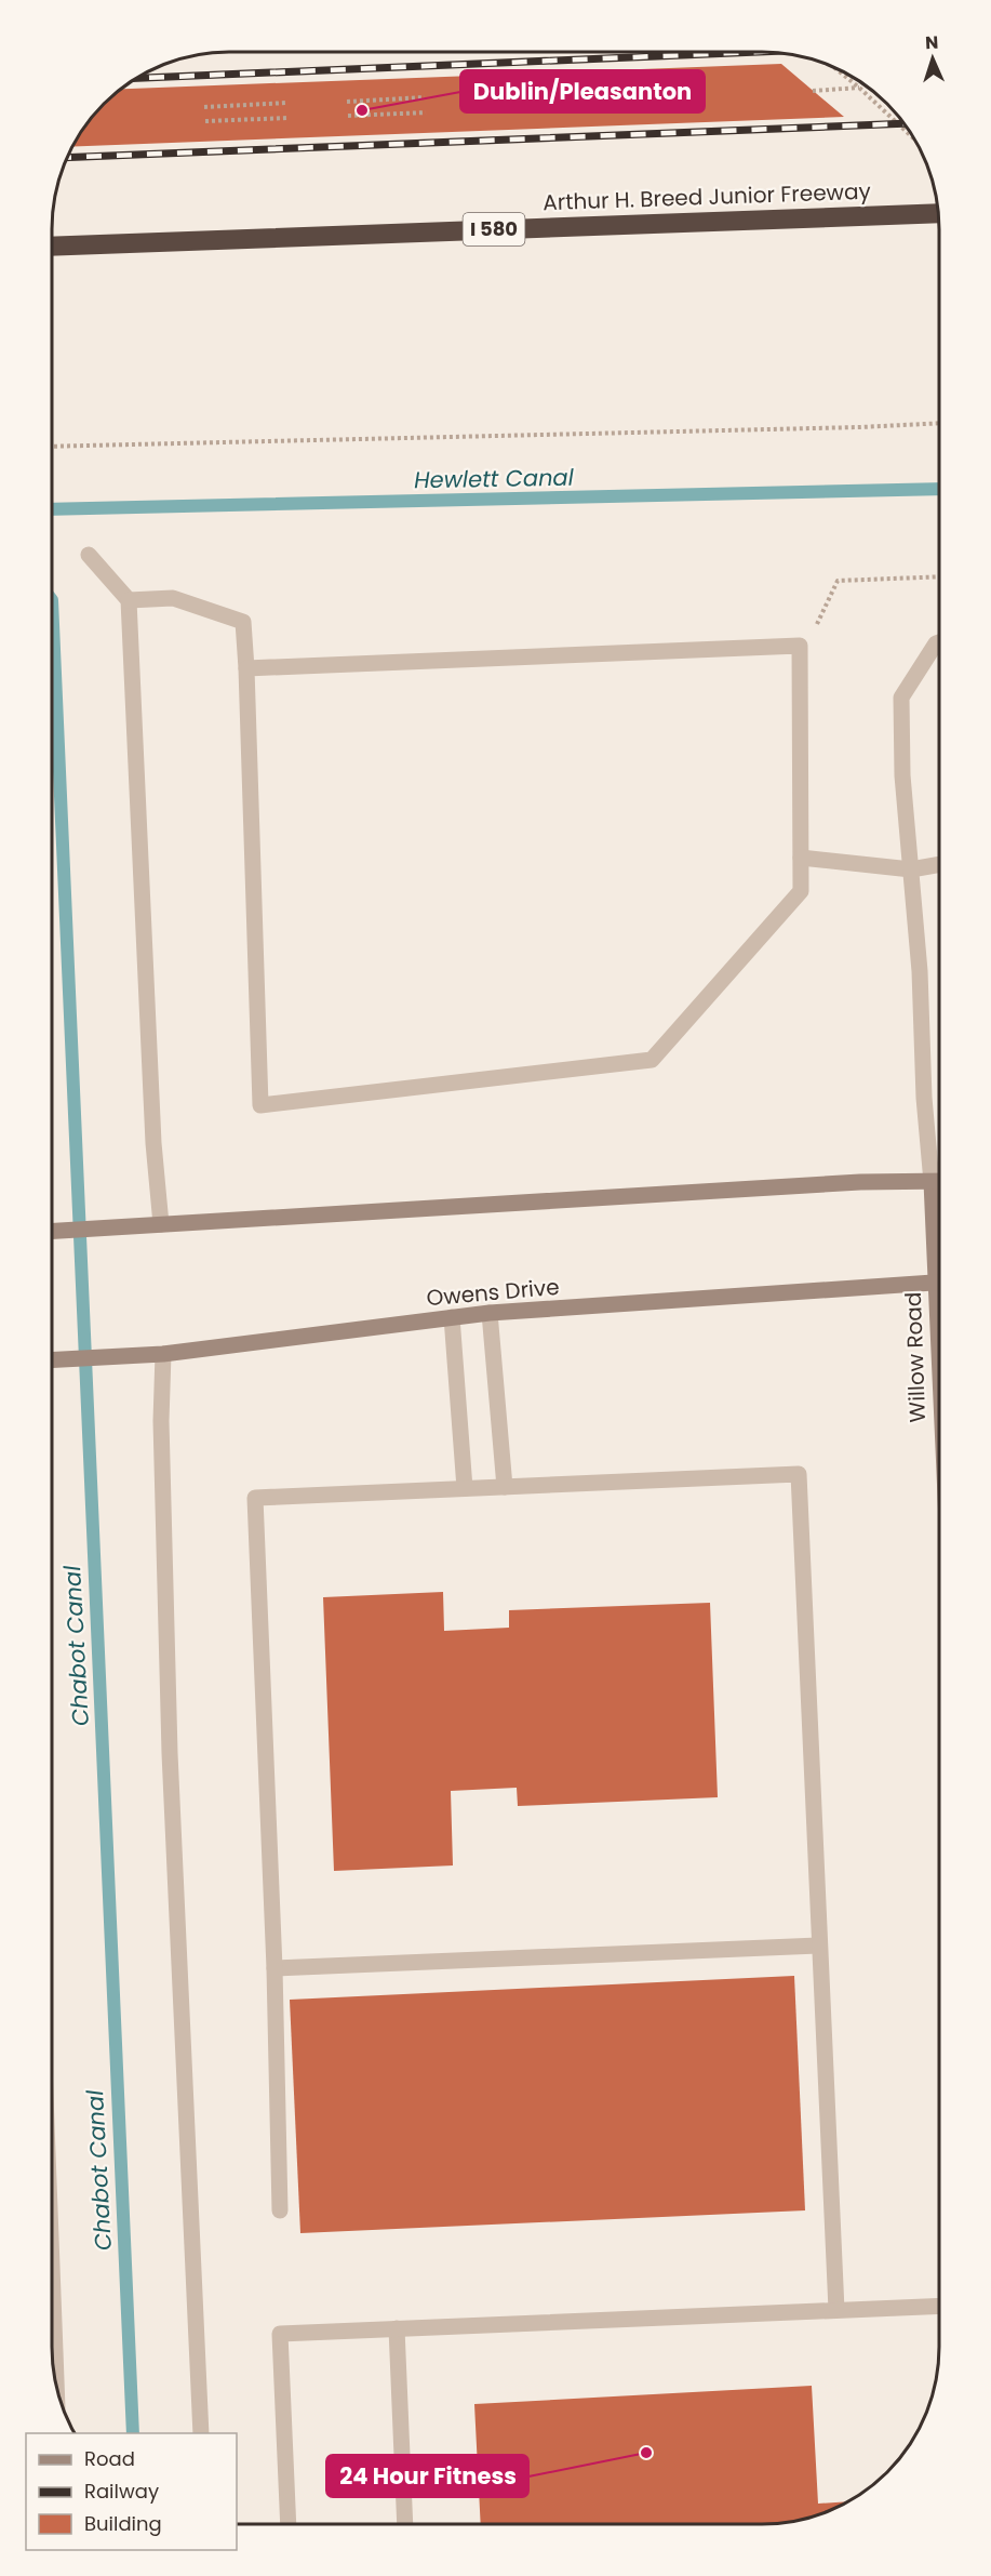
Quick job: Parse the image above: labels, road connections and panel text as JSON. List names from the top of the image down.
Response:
{
  "streets": {
    "highway": ["Arthur H. Breed Junior Freeway", "I 580"],
    "street": ["Owens Drive"]
  },
  "water": ["Hewlett Canal", "Chabot Canal"],
  "places": ["Dublin/Pleasanton", "24 Hour Fitness"],
  "legend": ["Road", "Railway", "Building"],
  "north": "top"
}
